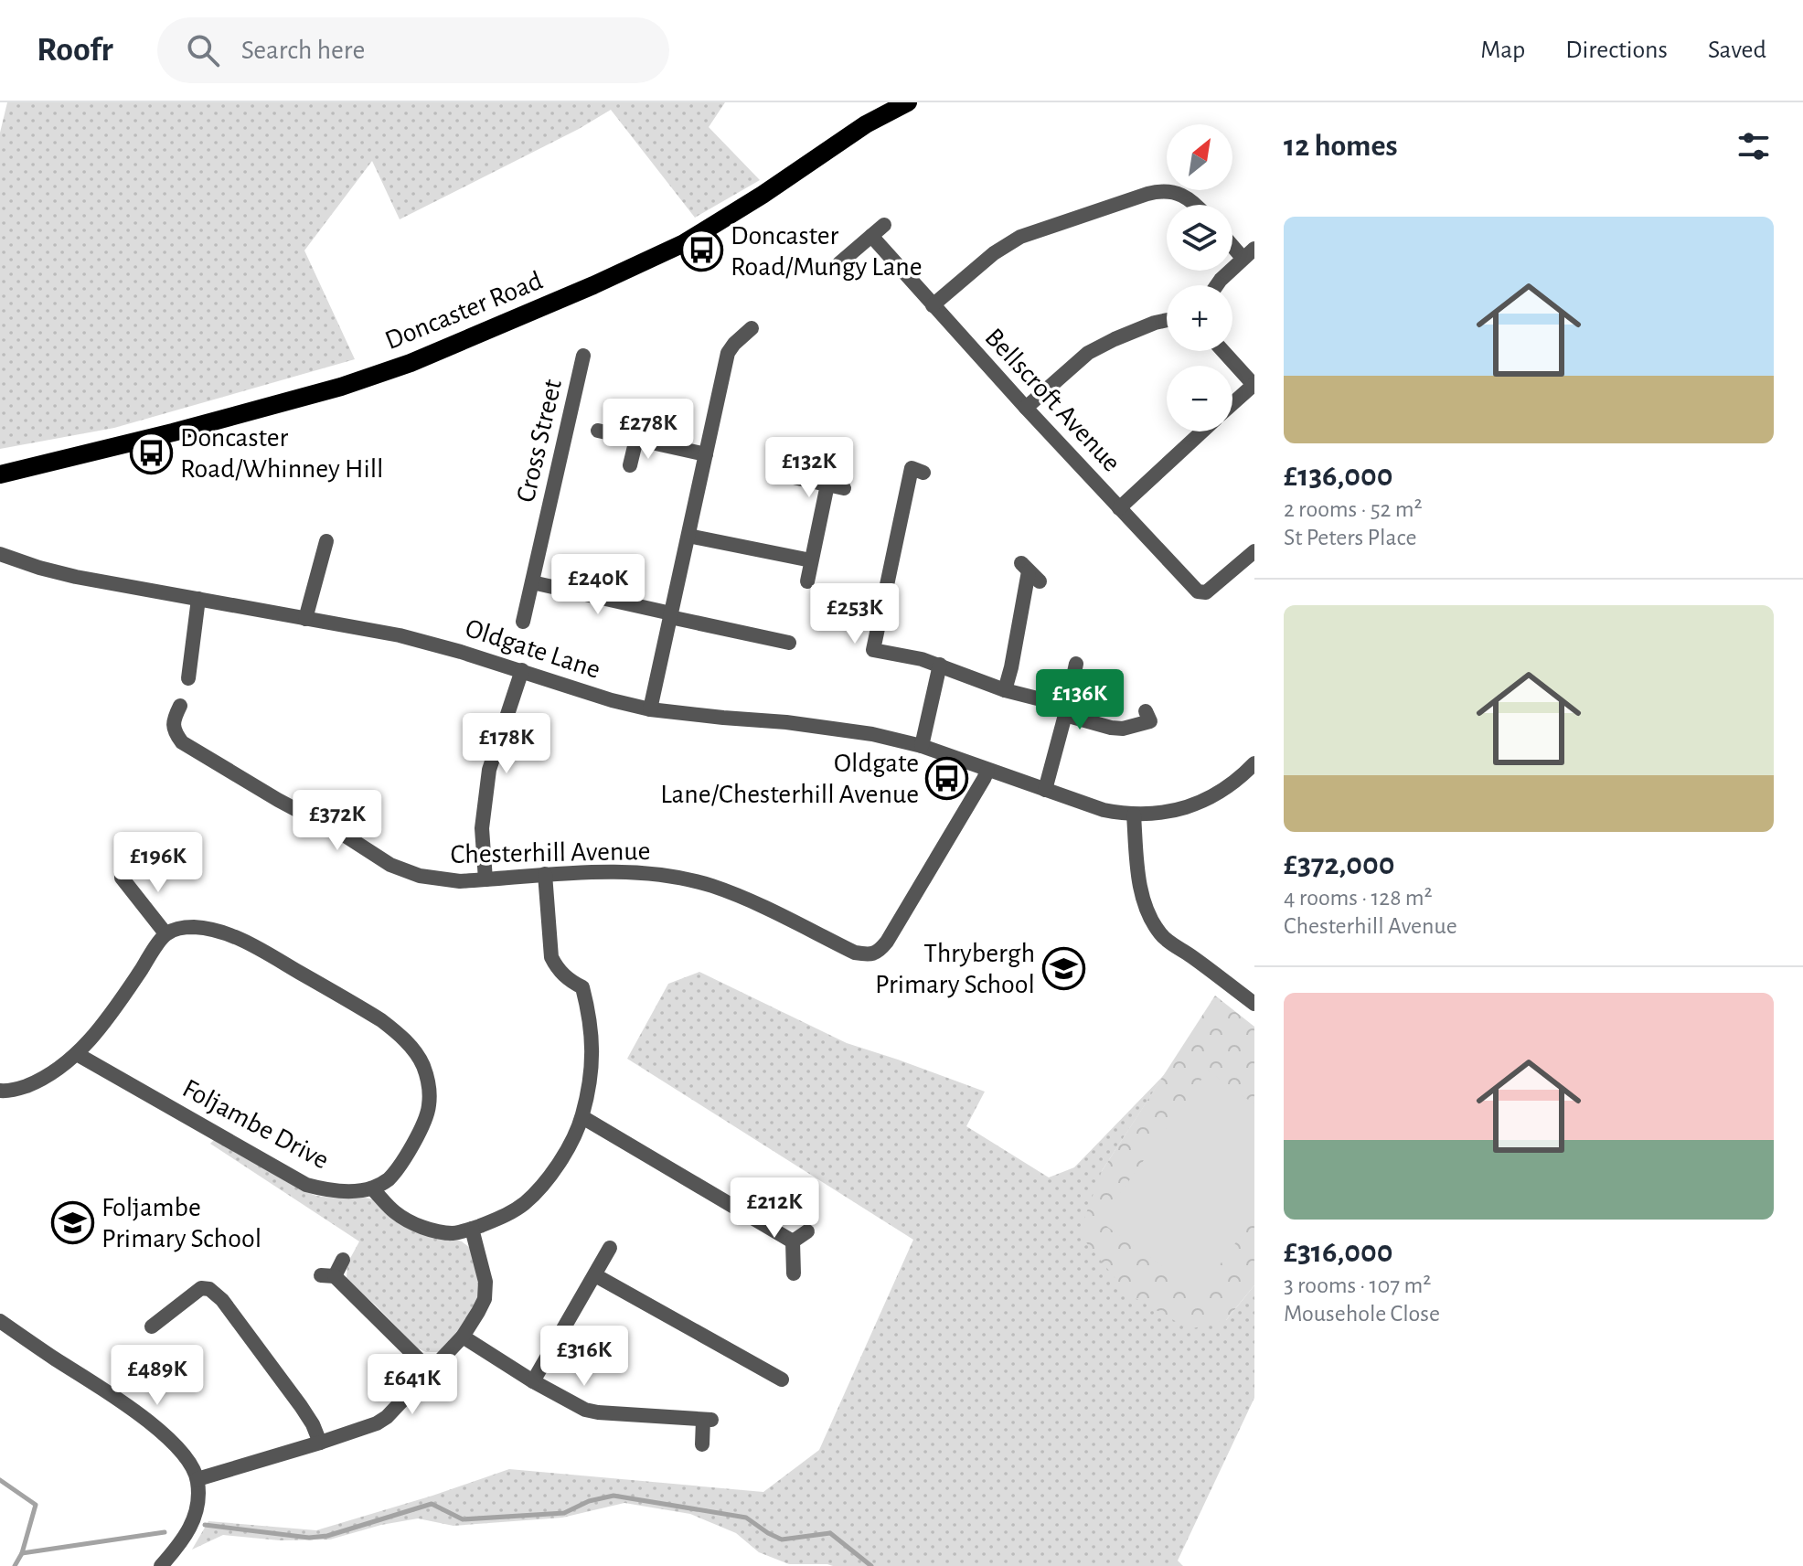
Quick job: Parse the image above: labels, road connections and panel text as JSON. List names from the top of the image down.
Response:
{
  "streets": {
    "main road": ["Doncaster Road"],
    "street": [
      "Bellscroft Avenue",
      "Cross Street",
      "Oldgate Lane",
      "Chesterhill Avenue",
      "Foljambe Drive"
    ]
  },
  "crossings": [
    ["Oldgate Lane", "Chesterhill Avenue"]
  ],
  "places": {
    "bus stop": ["Doncaster Road/Mungy Lane", "Doncaster Road/Whinney Hill", "Oldgate Lane/Chesterhill Avenue"],
    "school or university": ["Thrybergh Primary School", "Foljambe Primary School"]
  },
  "north": "top right",
  "page": {
    "header": "Roofr",
    "search": "Search here",
    "nav": ["Map", "Directions", "Saved"],
    "heading": "12 homes",
    "map_buttons": ["+", "−"],
    "list": [
      {
        "name": "£136,000",
        "note": "2 rooms · 52 m² · St Peters Place"
      },
      {
        "name": "£372,000",
        "note": "4 rooms · 128 m² · Chesterhill Avenue"
      },
      {
        "name": "£316,000",
        "note": "3 rooms · 107 m² · Mousehole Close"
      }
    ],
    "price": [
      "£278K",
      "£132K",
      "£240K",
      "£253K",
      "£136K",
      "£178K",
      "£372K",
      "£196K",
      "£212K",
      "£316K",
      "£489K",
      "£641K"
    ]
  }
}
